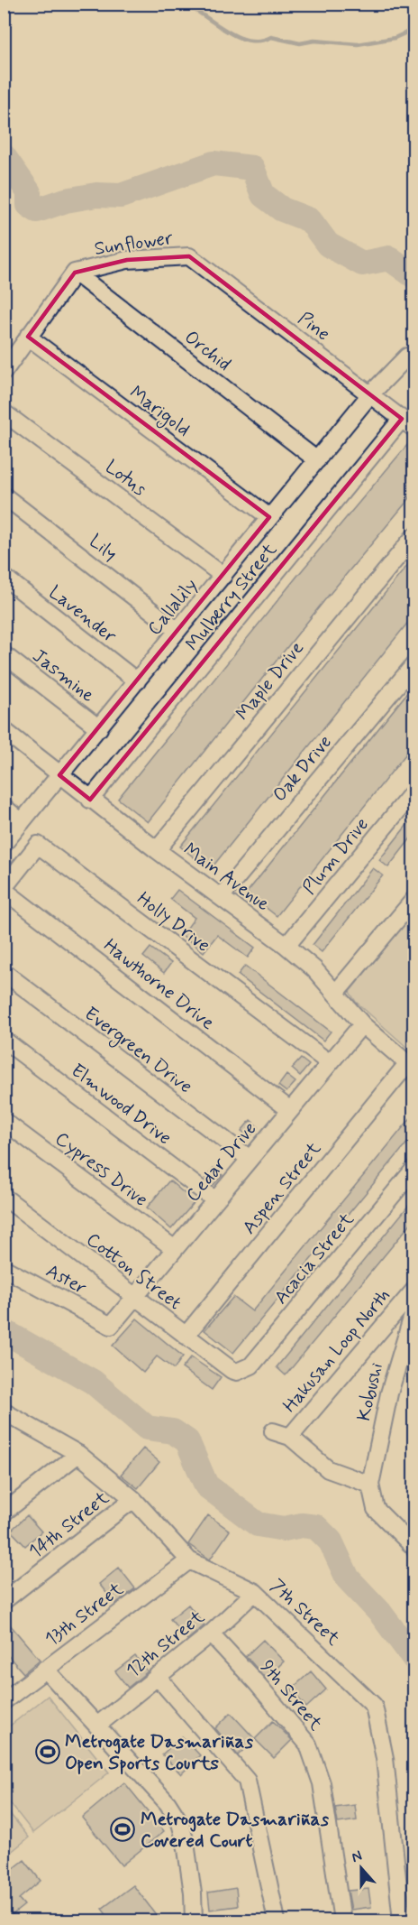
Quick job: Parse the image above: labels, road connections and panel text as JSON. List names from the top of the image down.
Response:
{
  "streets": {
    "street": [
      "Sunflower",
      "Pine",
      "Orchid",
      "Marigold",
      "Lotus",
      "Lily",
      "Mulberry Street",
      "Callalily",
      "Lavender",
      "Jasmine",
      "Maple Drive",
      "Oak Drive",
      "Plum Drive",
      "Main Avenue",
      "Holly Drive",
      "Hawthorne Drive",
      "Evergreen Drive",
      "Elmwood Drive",
      "Cedar Drive",
      "Cypress Drive",
      "Aspen Street",
      "Acacia Street",
      "Cotton Street",
      "Aster",
      "Hakusan Loop North",
      "Kobushi",
      "14th Street",
      "7th Street",
      "13th Street",
      "12th Street",
      "9th Street"
    ]
  },
  "crossings": [
    ["Sunflower", "Pine"],
    ["Sunflower", "Orchid"],
    ["Sunflower", "Marigold"],
    ["Pine", "Mulberry Street"],
    ["Pine", "Callalily"],
    ["Orchid", "Callalily"],
    ["Marigold", "Callalily"],
    ["Lotus", "Callalily"],
    ["Lily", "Callalily"],
    ["Mulberry Street", "Main Avenue"],
    ["Callalily", "Lavender"],
    ["Callalily", "Jasmine"],
    ["Callalily", "Main Avenue"],
    ["Maple Drive", "Main Avenue"],
    ["Oak Drive", "Main Avenue"],
    ["Plum Drive", "Main Avenue"],
    ["Main Avenue", "Cedar Drive"],
    ["Main Avenue", "Aspen Street"],
    ["Holly Drive", "Hawthorne Drive"],
    ["Holly Drive", "Cedar Drive"],
    ["Hawthorne Drive", "Cedar Drive"],
    ["Evergreen Drive", "Cedar Drive"],
    ["Elmwood Drive", "Cedar Drive"],
    ["Cedar Drive", "Cypress Drive"],
    ["Cedar Drive", "Cotton Street"],
    ["Cedar Drive", "Aster"],
    ["Aspen Street", "Cotton Street"],
    ["Acacia Street", "Cotton Street"],
    ["14th Street", "7th Street"],
    ["7th Street", "13th Street"],
    ["7th Street", "12th Street"],
    ["12th Street", "9th Street"]
  ],
  "places": {
    "sports": ["Metrogate Dasmariñas Open Sports Courts", "Metrogate Dasmariñas Covered Court"]
  },
  "north": "top"
}
